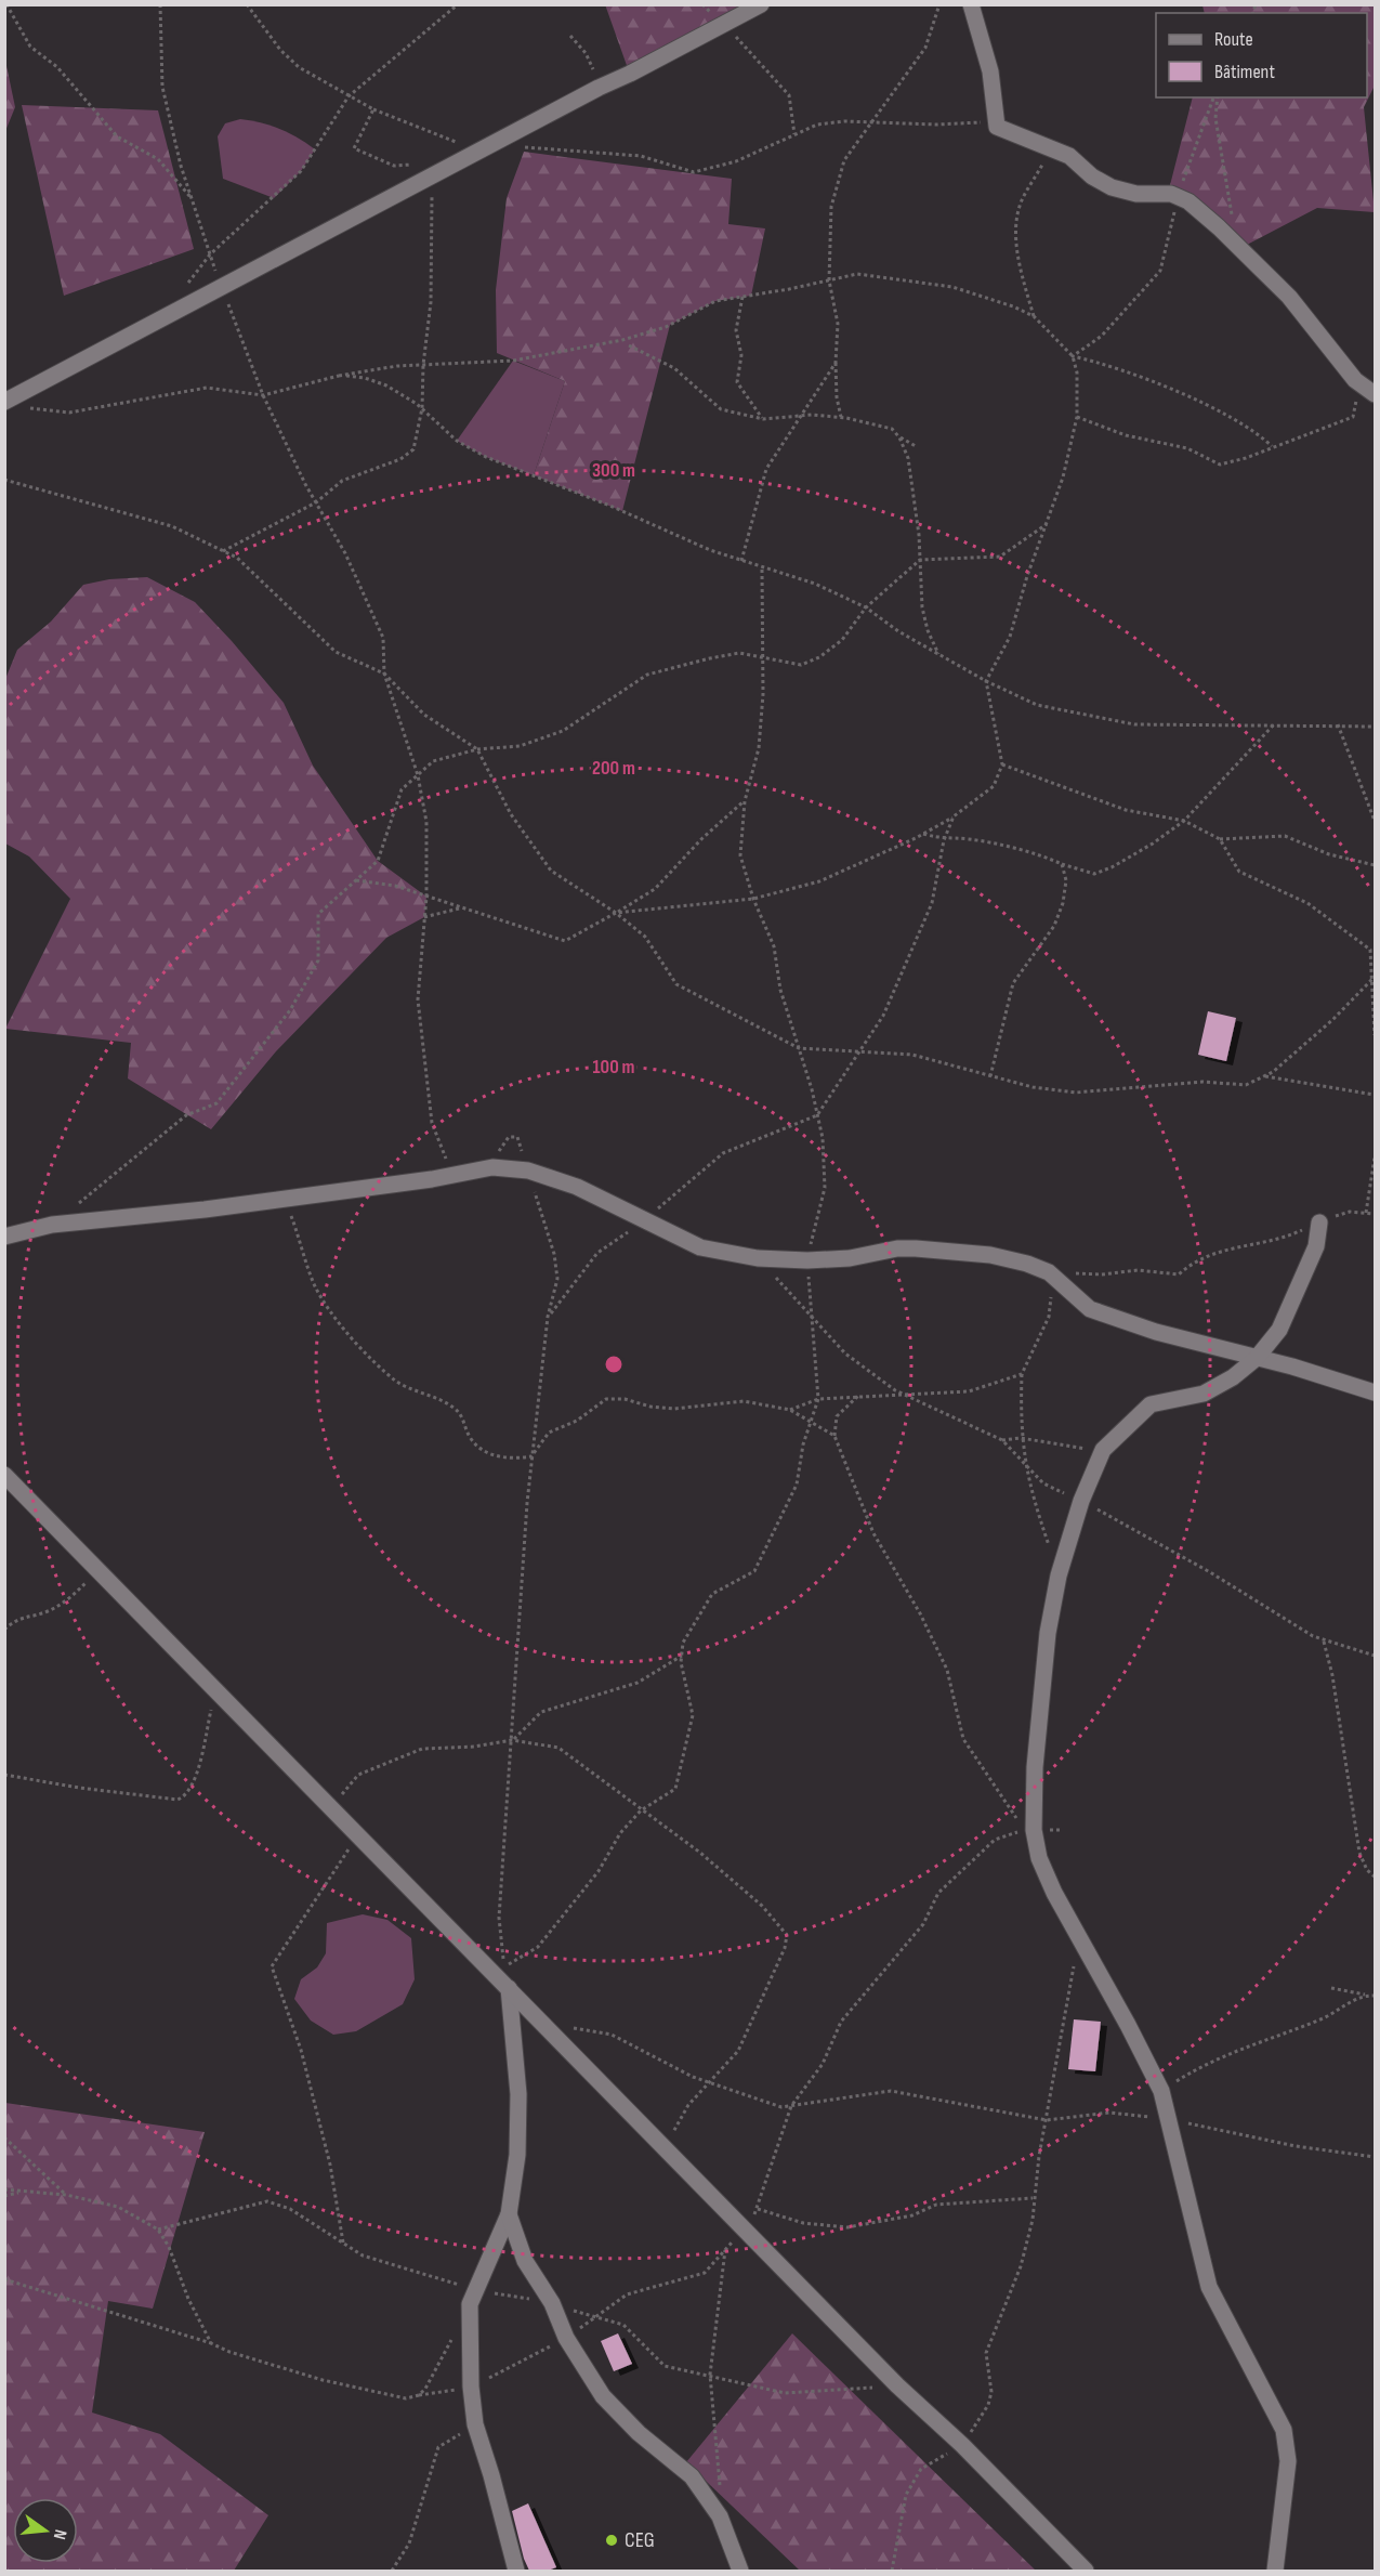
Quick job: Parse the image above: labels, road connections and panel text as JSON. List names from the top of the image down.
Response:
{
  "places": ["CEG"],
  "legend": ["Route", "Bâtiment"],
  "north": "right",
  "rings": ["300 m", "200 m", "100 m"]
}
